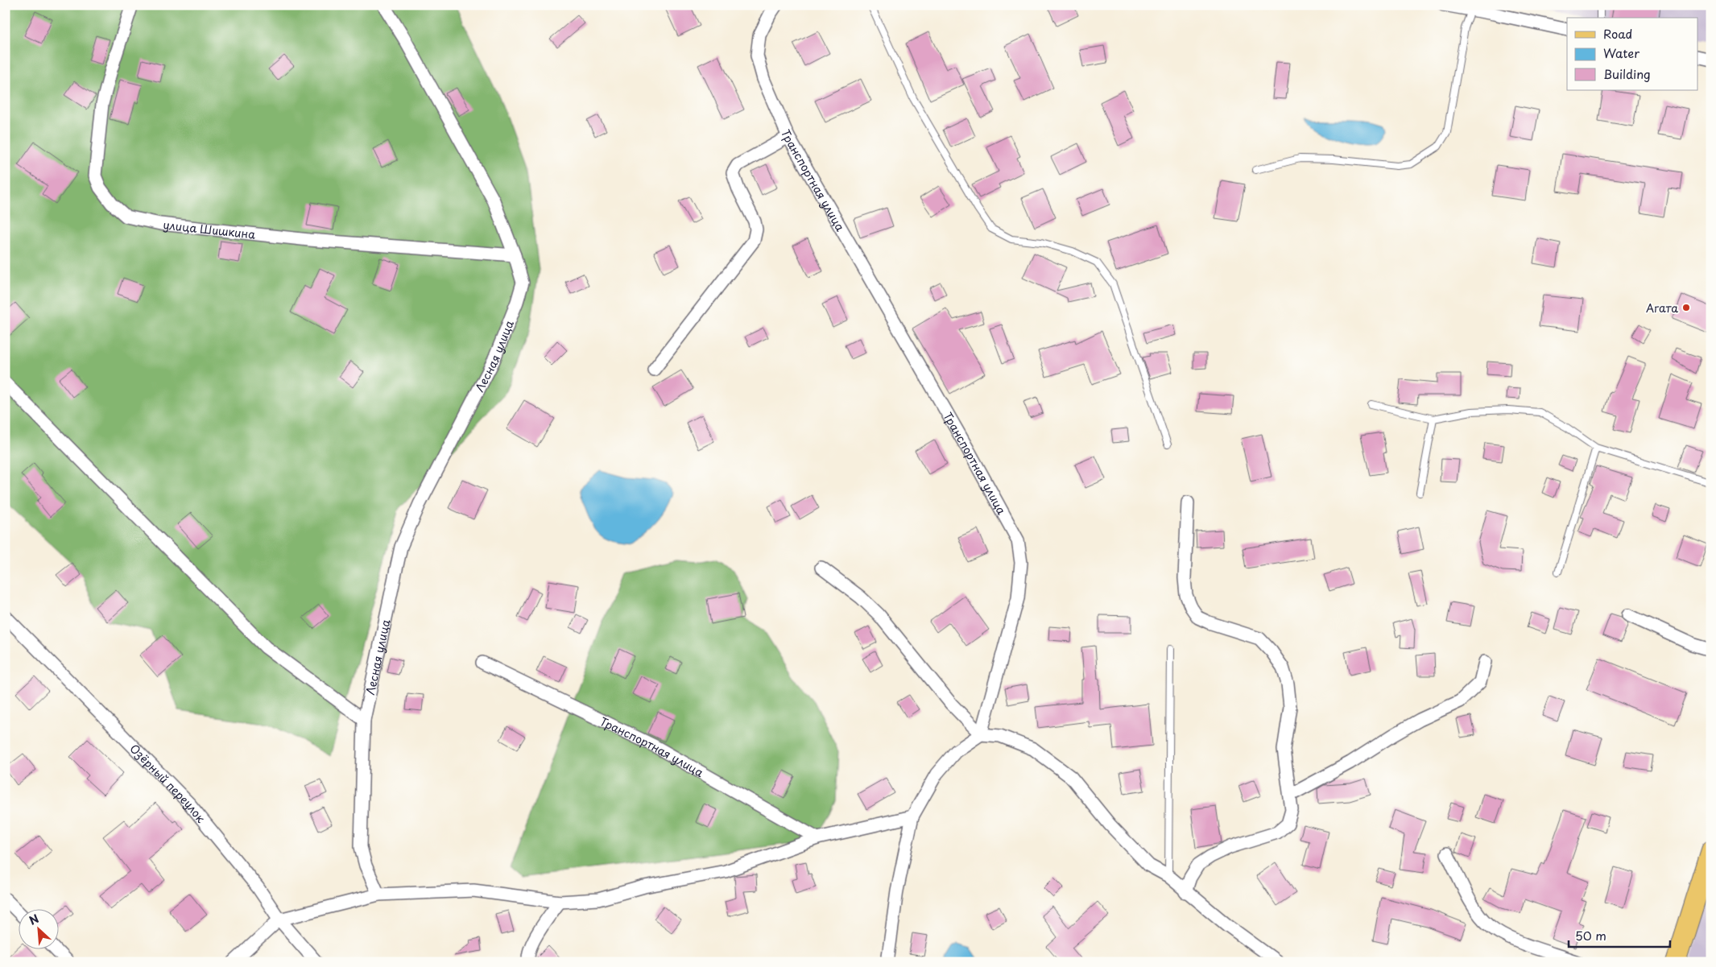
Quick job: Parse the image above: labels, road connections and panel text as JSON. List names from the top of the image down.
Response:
{
  "streets": {
    "street": [
      "Транспортная улица",
      "улица Шишкина",
      "Лесная улица",
      "Озёрный переулок"
    ]
  },
  "crossings": [
    ["улица Шишкина", "Лесная улица"]
  ],
  "places": ["Агата"],
  "legend": ["Road", "Water", "Building"],
  "scale_bar": "50 m",
  "north": "top left"
}
